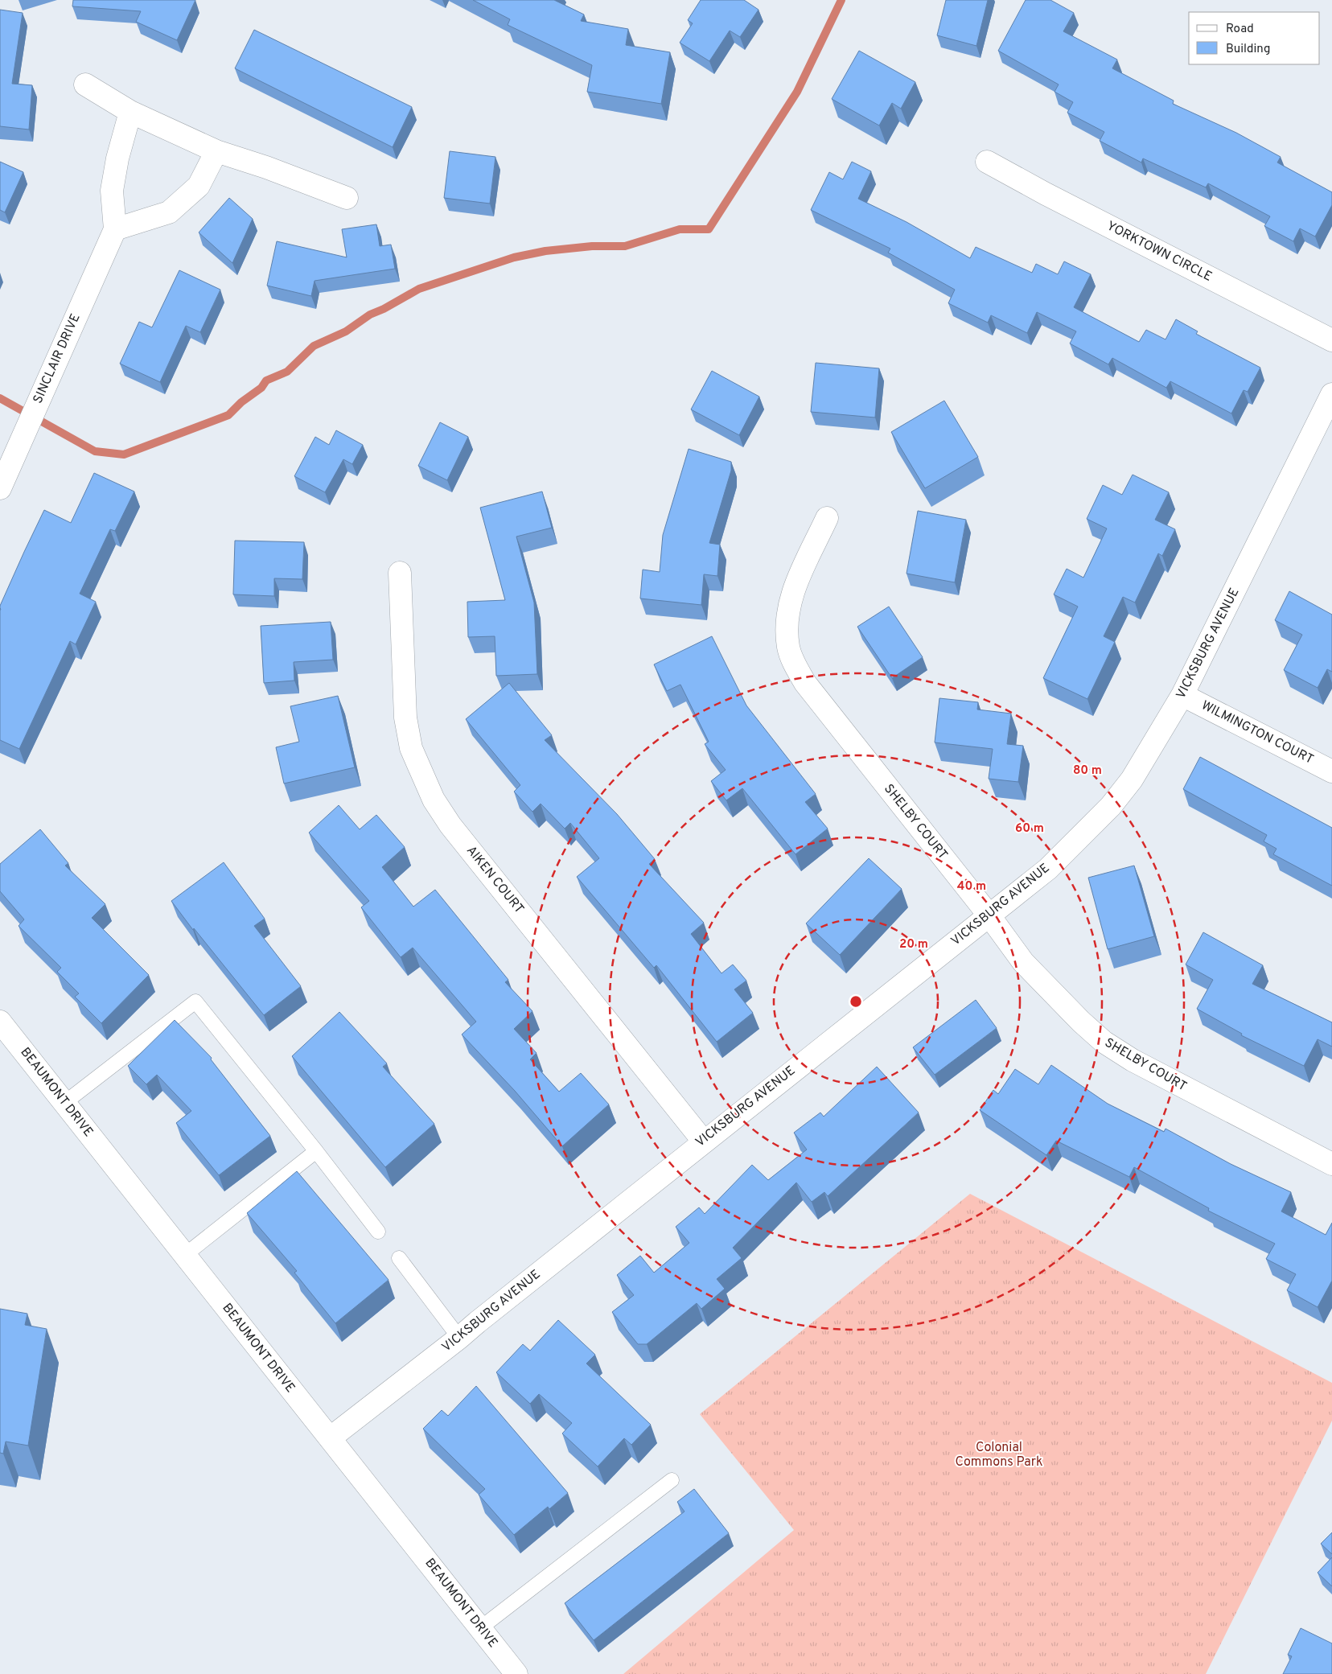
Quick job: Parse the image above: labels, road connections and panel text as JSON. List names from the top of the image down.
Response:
{
  "streets": {
    "street": [
      "YORKTOWN CIRCLE",
      "SINCLAIR DRIVE",
      "VICKSBURG AVENUE",
      "WILMINGTON COURT",
      "SHELBY COURT",
      "AIKEN COURT",
      "BEAUMONT DRIVE"
    ]
  },
  "crossings": [
    ["VICKSBURG AVENUE", "WILMINGTON COURT"],
    ["VICKSBURG AVENUE", "SHELBY COURT"],
    ["VICKSBURG AVENUE", "AIKEN COURT"],
    ["VICKSBURG AVENUE", "BEAUMONT DRIVE"]
  ],
  "parks": ["Colonial Commons Park"],
  "legend": ["Road", "Building"],
  "rings": [
    "80 m",
    "60 m",
    "40 m",
    "20 m"
  ]
}
